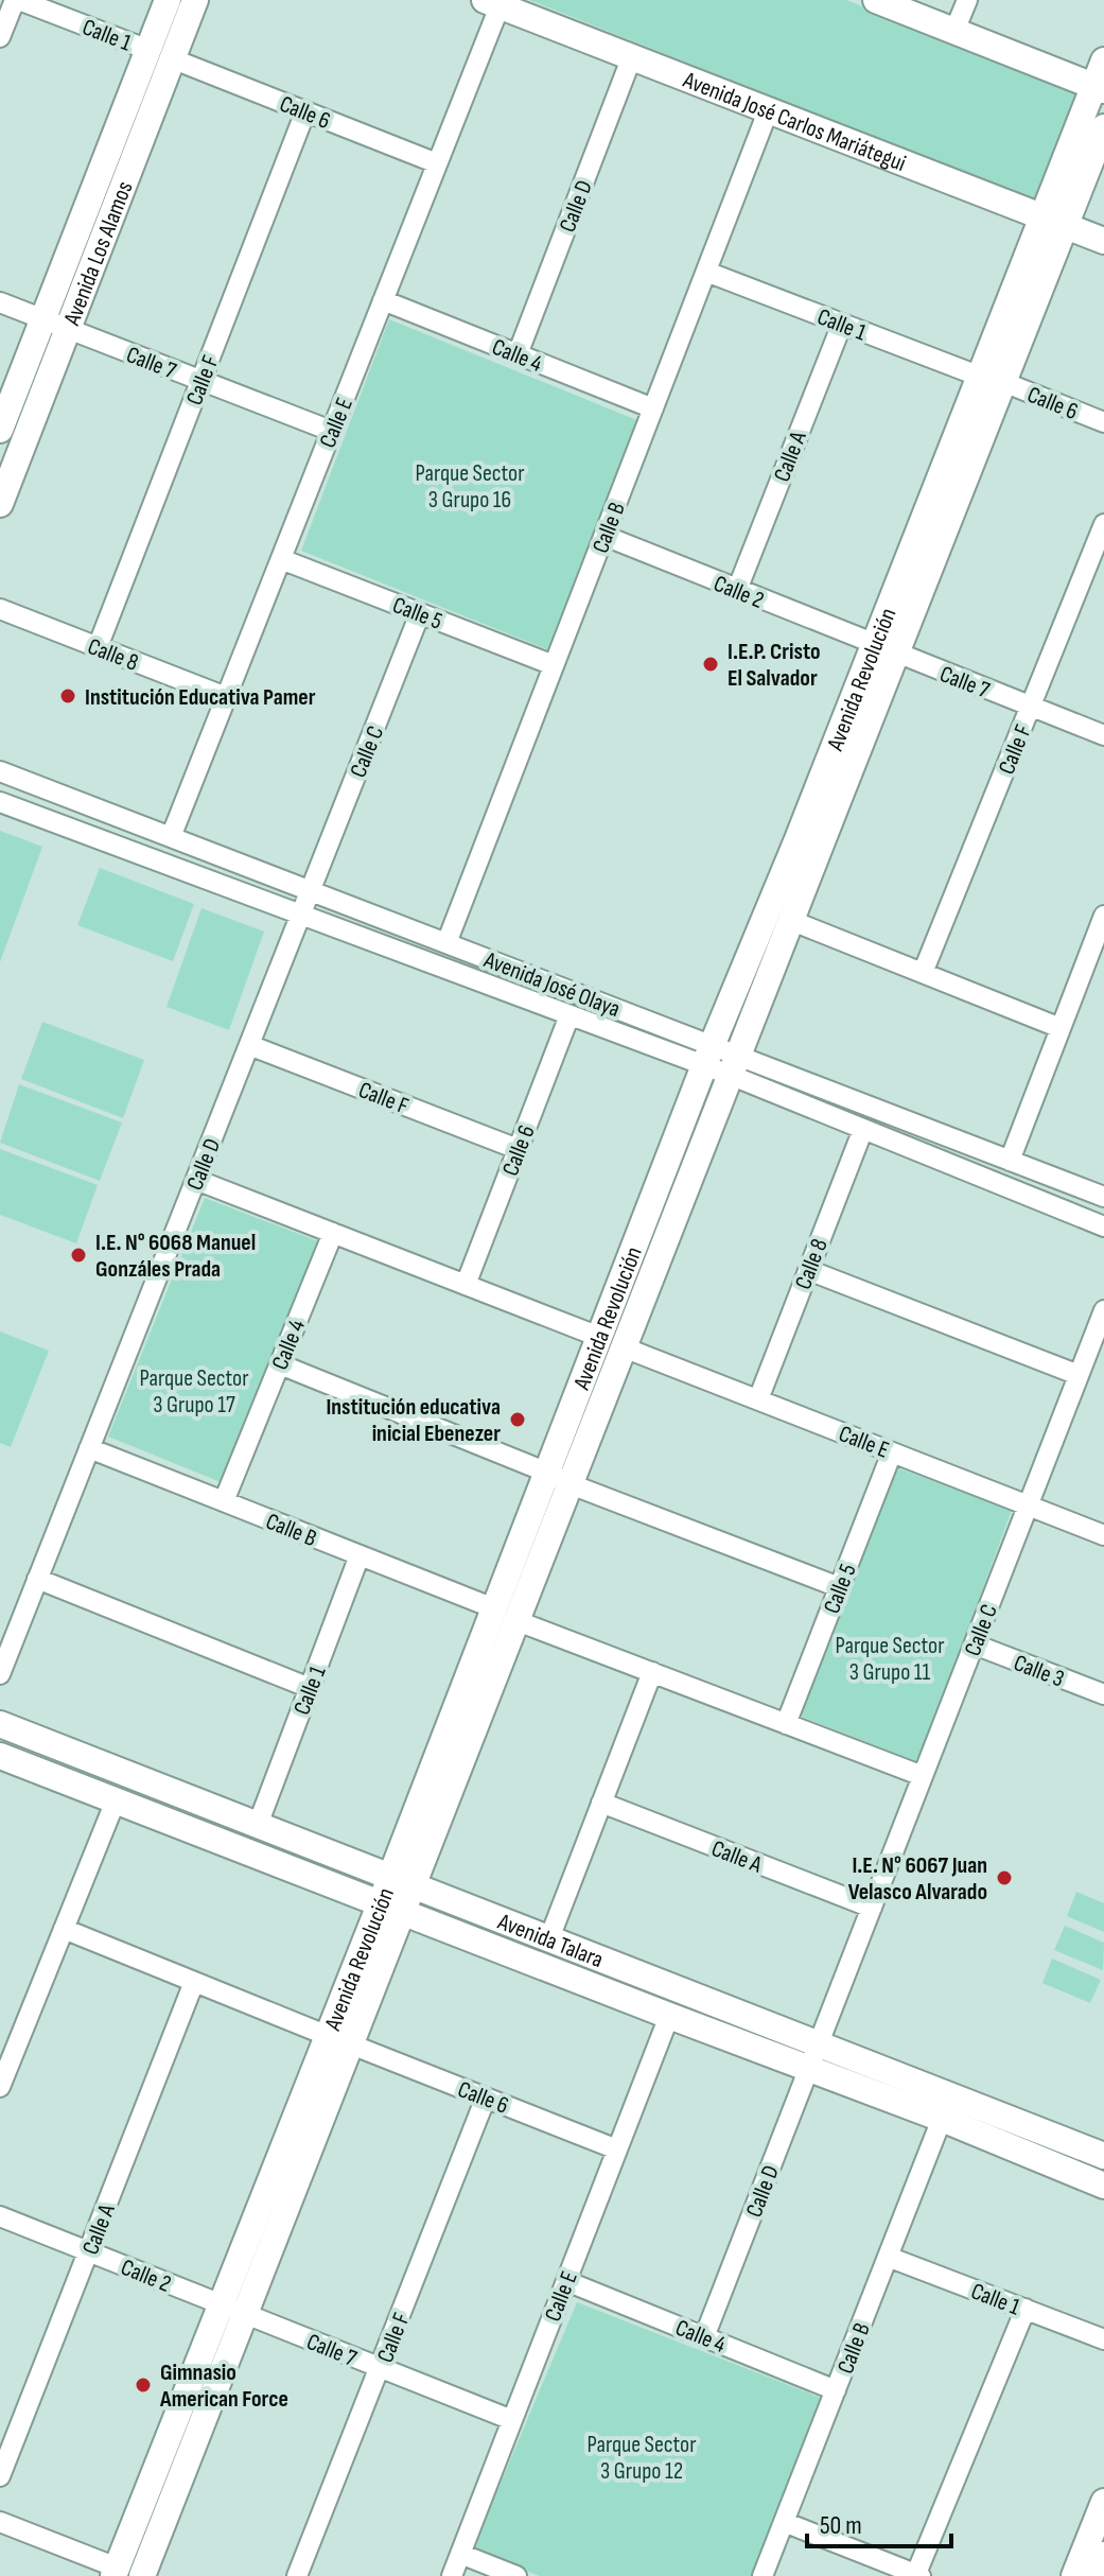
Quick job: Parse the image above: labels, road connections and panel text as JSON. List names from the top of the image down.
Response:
{
  "streets": {
    "street": [
      "Calle 1",
      "Calle 6",
      "Avenida José Carlos Mariátegui",
      "Calle D",
      "Avenida Los Alamos",
      "Calle 4",
      "Calle 7",
      "Calle F",
      "Calle E",
      "Calle A",
      "Calle B",
      "Calle 2",
      "Calle 5",
      "Calle 8",
      "Avenida Revolución",
      "Calle C",
      "Avenida José Olaya",
      "Calle 3",
      "Avenida Talara"
    ]
  },
  "crossings": [
    ["Calle 1", "Calle 6"],
    ["Calle 1", "Avenida Los Alamos"],
    ["Calle 1", "Calle A"],
    ["Calle 1", "Calle B"],
    ["Calle 1", "Avenida Revolución"],
    ["Calle 1", "Avenida Talara"],
    ["Calle 6", "Avenida Los Alamos"],
    ["Calle 6", "Calle F"],
    ["Calle 6", "Calle E"],
    ["Calle 6", "Avenida Revolución"],
    ["Calle 6", "Avenida José Olaya"],
    ["Avenida José Carlos Mariátegui", "Calle D"],
    ["Avenida José Carlos Mariátegui", "Calle E"],
    ["Avenida José Carlos Mariátegui", "Calle B"],
    ["Avenida José Carlos Mariátegui", "Avenida Revolución"],
    ["Calle D", "Calle 4"],
    ["Calle D", "Calle F"],
    ["Calle D", "Calle B"],
    ["Calle D", "Calle C"],
    ["Calle D", "Avenida José Olaya"],
    ["Calle D", "Avenida Talara"],
    ["Avenida Los Alamos", "Calle 7"],
    ["Calle 4", "Calle E"],
    ["Calle 4", "Calle B"],
    ["Calle 7", "Calle F"],
    ["Calle 7", "Calle E"],
    ["Calle 7", "Calle 2"],
    ["Calle 7", "Avenida Revolución"],
    ["Calle F", "Calle 8"],
    ["Calle E", "Calle 5"],
    ["Calle E", "Calle 8"],
    ["Calle E", "Avenida Revolución"],
    ["Calle E", "Calle C"],
    ["Calle E", "Avenida José Olaya"],
    ["Calle E", "Avenida Talara"],
    ["Calle A", "Calle 2"],
    ["Calle A", "Calle C"],
    ["Calle B", "Calle 2"],
    ["Calle B", "Calle 5"],
    ["Calle B", "Avenida Revolución"],
    ["Calle B", "Avenida José Olaya"],
    ["Calle B", "Avenida Talara"],
    ["Calle 2", "Avenida Revolución"],
    ["Calle 5", "Calle C"],
    ["Calle 8", "Avenida José Olaya"],
    ["Avenida Revolución", "Avenida José Olaya"],
    ["Avenida Revolución", "Avenida Talara"],
    ["Calle C", "Avenida José Olaya"],
    ["Calle C", "Calle 3"],
    ["Calle C", "Avenida Talara"]
  ],
  "parks": [
    "Parque Sector 3 Grupo 16",
    "Parque Sector 3 Grupo 17",
    "Parque Sector 3 Grupo 11",
    "Parque Sector 3 Grupo 12"
  ],
  "places": [
    "I.E.P. Cristo El Salvador",
    "Institución Educativa Pamer",
    "I.E. N° 6068 Manuel Gonzáles Prada",
    "Institución educativa inicial Ebenezer",
    "I.E. N° 6067 Juan Velasco Alvarado",
    "Gimnasio American Force"
  ],
  "scale_bar": "50 m"
}
